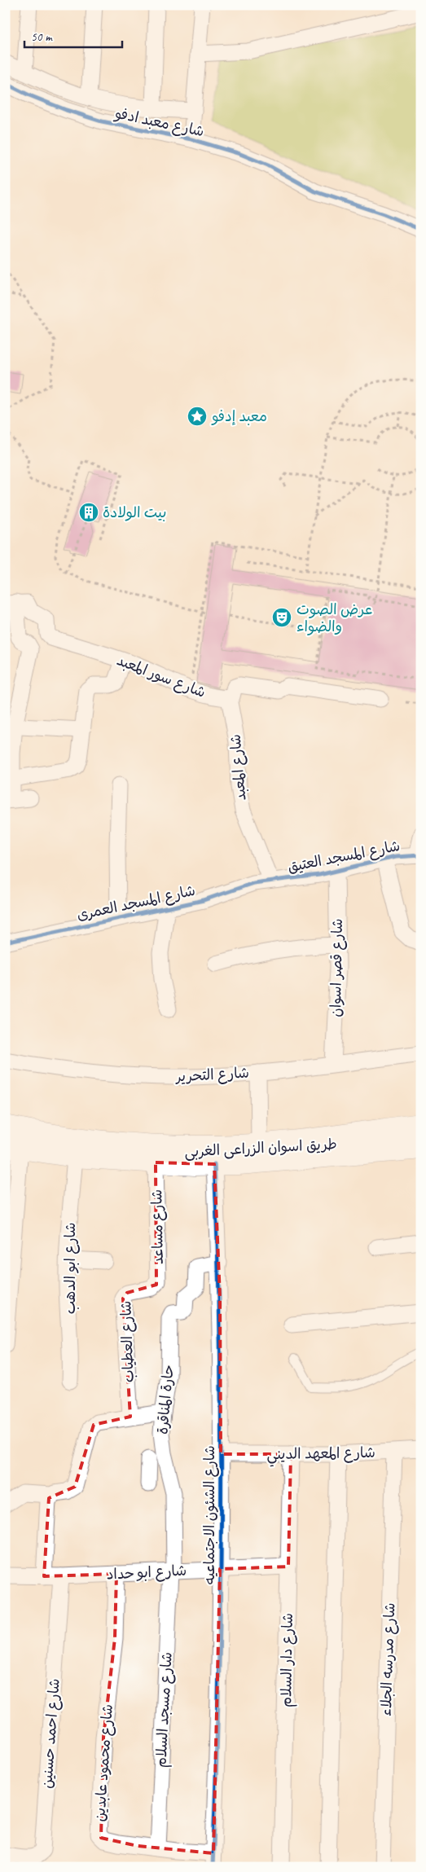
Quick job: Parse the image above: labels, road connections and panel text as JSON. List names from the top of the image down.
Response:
{
  "streets": {
    "main road": ["طريق اسوان الزراعى الغربى"],
    "street": [
      "شارع معبد ادفو",
      "شارع سور المعبد",
      "شارع المعبد",
      "شارع المسجد العتيق",
      "شارع المسجد العمرى",
      "شارع قصر اسوان",
      "شارع التحرير",
      "شارع مساعد",
      "شارع ابو الدهب",
      "شارع العطياب",
      "حارة المناقرة",
      "شارع المعهد الديني",
      "شارع الشئون الاجتماعيه",
      "شارع ابو حداد",
      "شارع مدرسه الجلاء",
      "شارع دار السلام",
      "شارع مسجد السلام",
      "شارع احمد حسنين",
      "شارع محمود عابدين"
    ]
  },
  "crossings": [
    ["شارع سور المعبد", "شارع المعبد"],
    ["شارع المعبد", "شارع المسجد العتيق"],
    ["شارع المعبد", "شارع المسجد العمرى"],
    ["شارع المسجد العتيق", "شارع المسجد العمرى"],
    ["شارع المسجد العتيق", "شارع قصر اسوان"],
    ["شارع قصر اسوان", "شارع التحرير"],
    ["طريق اسوان الزراعى الغربى", "شارع مساعد"],
    ["طريق اسوان الزراعى الغربى", "شارع ابو الدهب"],
    ["طريق اسوان الزراعى الغربى", "شارع الشئون الاجتماعيه"],
    ["شارع مساعد", "شارع العطياب"],
    ["حارة المناقرة", "شارع الشئون الاجتماعيه"],
    ["حارة المناقرة", "شارع ابو حداد"],
    ["حارة المناقرة", "شارع مسجد السلام"],
    ["شارع المعهد الديني", "شارع الشئون الاجتماعيه"],
    ["شارع المعهد الديني", "شارع مدرسه الجلاء"],
    ["شارع المعهد الديني", "شارع دار السلام"],
    ["شارع الشئون الاجتماعيه", "شارع ابو حداد"],
    ["شارع الشئون الاجتماعيه", "شارع محمود عابدين"],
    ["شارع ابو حداد", "شارع دار السلام"],
    ["شارع ابو حداد", "شارع مسجد السلام"],
    ["شارع ابو حداد", "شارع احمد حسنين"],
    ["شارع ابو حداد", "شارع محمود عابدين"],
    ["شارع مسجد السلام", "شارع محمود عابدين"]
  ],
  "places": {
    "place": ["معبد إدفو"],
    "building": ["بيت الولادة"],
    "theatre": ["عرض الصوت والضواء"]
  },
  "scale_bar": "50 m"
}
